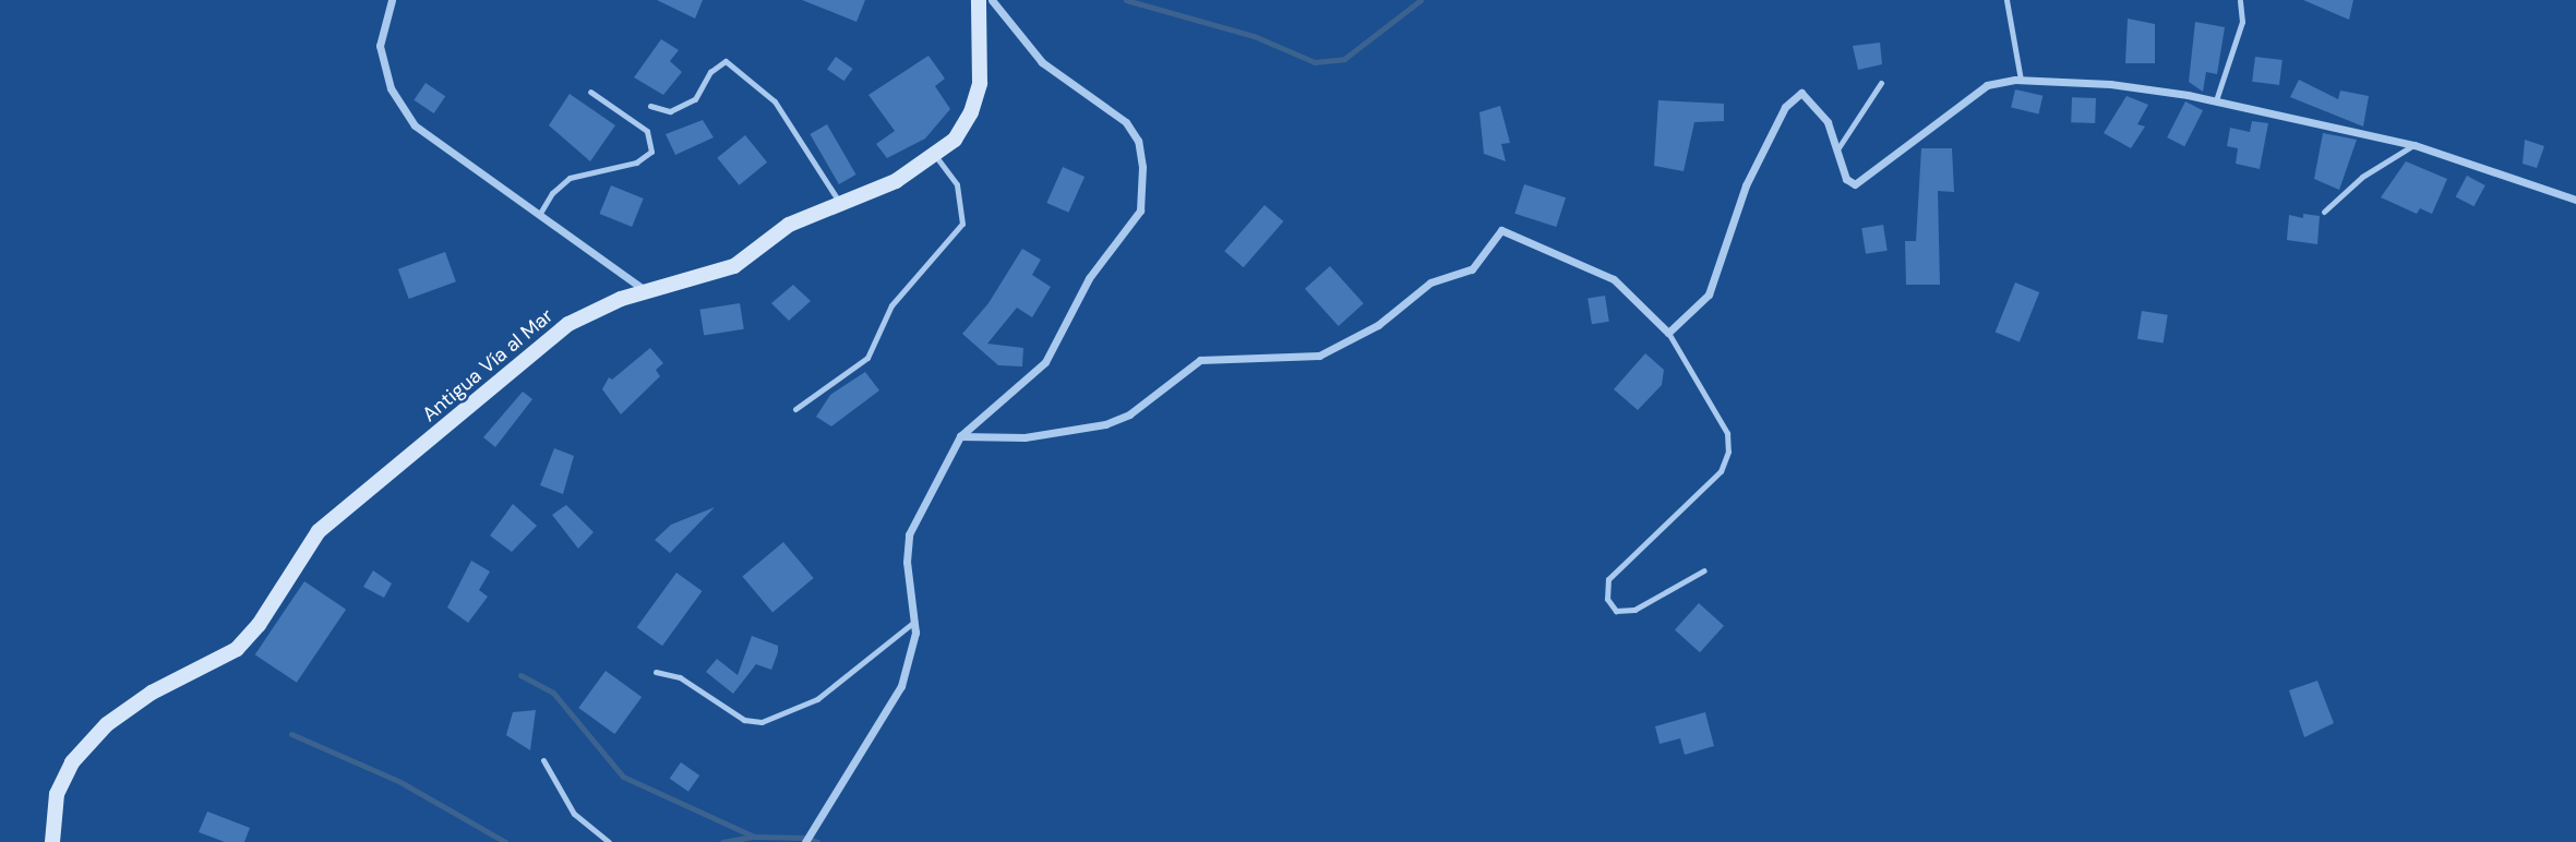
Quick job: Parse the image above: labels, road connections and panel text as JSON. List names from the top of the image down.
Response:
{
  "streets": {
    "main road": ["Antigua Vía al Mar"]
  }
}
